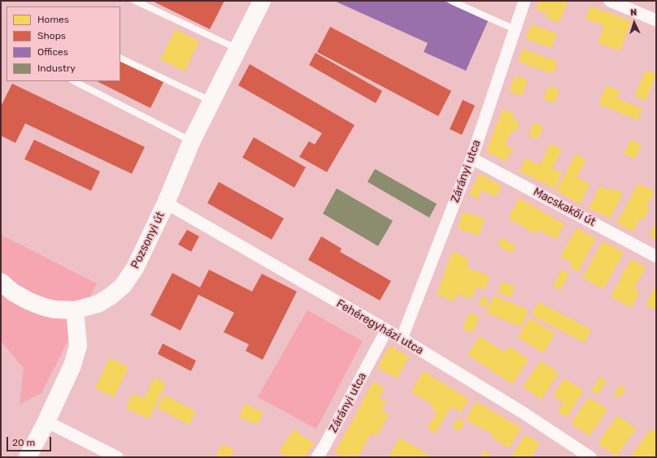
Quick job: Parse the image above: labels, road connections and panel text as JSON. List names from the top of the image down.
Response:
{
  "streets": {
    "main road": ["Pozsonyi út"],
    "street": ["Zárányi utca", "Macskakői út", "Fehéregyházi utca"]
  },
  "crossings": [
    ["Zárányi utca", "Macskakői út"],
    ["Zárányi utca", "Fehéregyházi utca"],
    ["Pozsonyi út", "Fehéregyházi utca"]
  ],
  "legend": [
    "Homes",
    "Shops",
    "Offices",
    "Industry"
  ],
  "scale_bar": "20 m",
  "north": "top"
}
